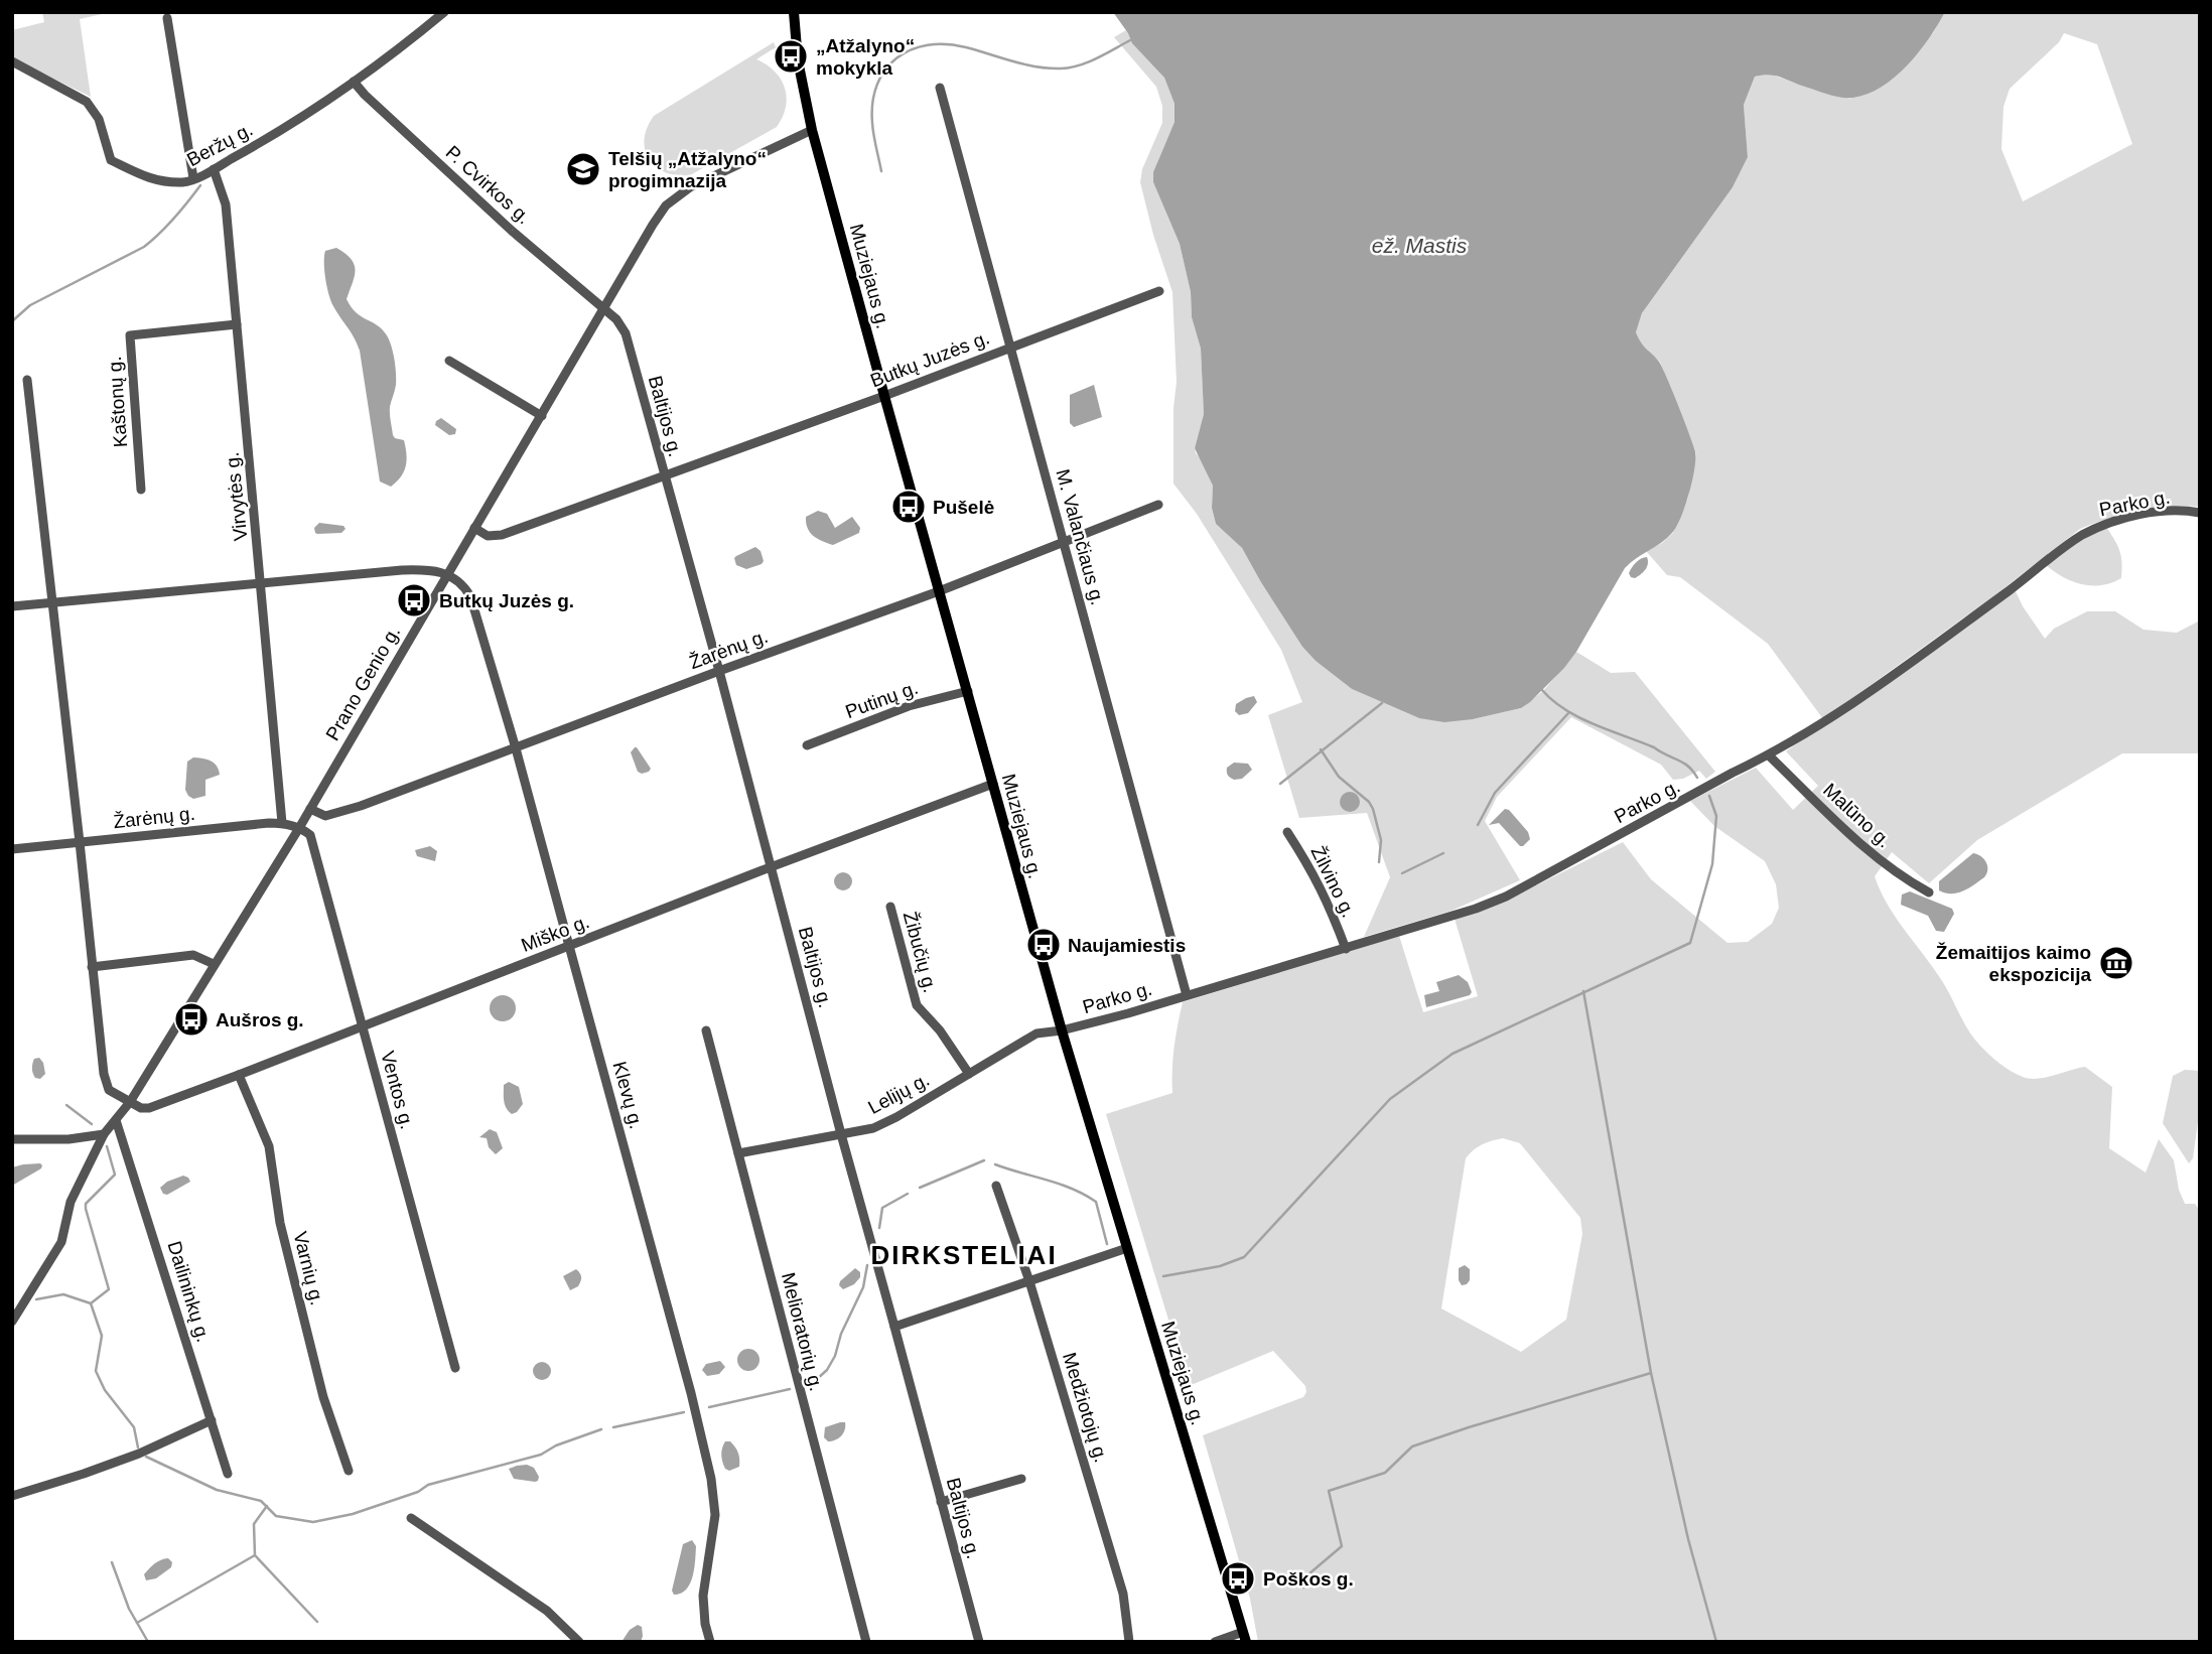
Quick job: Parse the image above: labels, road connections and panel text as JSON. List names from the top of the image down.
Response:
{
  "streets": {
    "main road": ["Muziejaus g."],
    "street": [
      "Beržų g.",
      "P. Cvirkos g.",
      "Butkų Juzės g.",
      "Kaštonų g.",
      "Baltijos g.",
      "Virvytės g.",
      "Parko g.",
      "M. Valančiaus g.",
      "Žarėnų g.",
      "Prano Genio g.",
      "Putinų g.",
      "Malūno g.",
      "Žilvino g.",
      "Miško g.",
      "Žibučių g.",
      "Ventos g.",
      "Lelijų g.",
      "Klevų g.",
      "Varnių g.",
      "Dailininkų g.",
      "Melioratorių g.",
      "Medžiotojų g."
    ]
  },
  "crossings": [
    ["Beržų g.", "P. Cvirkos g."],
    ["Beržų g.", "Virvytės g."],
    ["P. Cvirkos g.", "Baltijos g."],
    ["P. Cvirkos g.", "Prano Genio g."],
    ["Muziejaus g.", "Butkų Juzės g."],
    ["Muziejaus g.", "Parko g."],
    ["Muziejaus g.", "Žarėnų g."],
    ["Muziejaus g.", "Prano Genio g."],
    ["Muziejaus g.", "Putinų g."],
    ["Muziejaus g.", "Miško g."],
    ["Muziejaus g.", "Lelijų g."],
    ["Butkų Juzės g.", "Baltijos g."],
    ["Butkų Juzės g.", "M. Valančiaus g."],
    ["Butkų Juzės g.", "Prano Genio g."],
    ["Kaštonų g.", "Virvytės g."],
    ["Baltijos g.", "Žarėnų g."],
    ["Baltijos g.", "Prano Genio g."],
    ["Baltijos g.", "Miško g."],
    ["Baltijos g.", "Lelijų g."],
    ["Virvytės g.", "Žarėnų g."],
    ["Parko g.", "M. Valančiaus g."],
    ["Parko g.", "Malūno g."],
    ["Parko g.", "Žilvino g."],
    ["Parko g.", "Lelijų g."],
    ["M. Valančiaus g.", "Žarėnų g."],
    ["Žarėnų g.", "Prano Genio g."],
    ["Žarėnų g.", "Ventos g."],
    ["Žarėnų g.", "Klevų g."],
    ["Prano Genio g.", "Miško g."],
    ["Prano Genio g.", "Ventos g."],
    ["Prano Genio g.", "Klevų g."],
    ["Prano Genio g.", "Dailininkų g."],
    ["Miško g.", "Ventos g."],
    ["Miško g.", "Klevų g."],
    ["Miško g.", "Varnių g."],
    ["Žibučių g.", "Lelijų g."],
    ["Lelijų g.", "Melioratorių g."]
  ],
  "districts": ["DIRKSTELIAI"],
  "water": ["ež. Mastis"],
  "places": {
    "bus stop": [
      "„Atžalyno“ mokykla",
      "Pušelė",
      "Butkų Juzės g.",
      "Naujamiestis",
      "Aušros g.",
      "Poškos g."
    ],
    "school or university": ["Telšių „Atžalyno“ progimnazija"],
    "museum": ["Žemaitijos kaimo ekspozicija"]
  }
}
